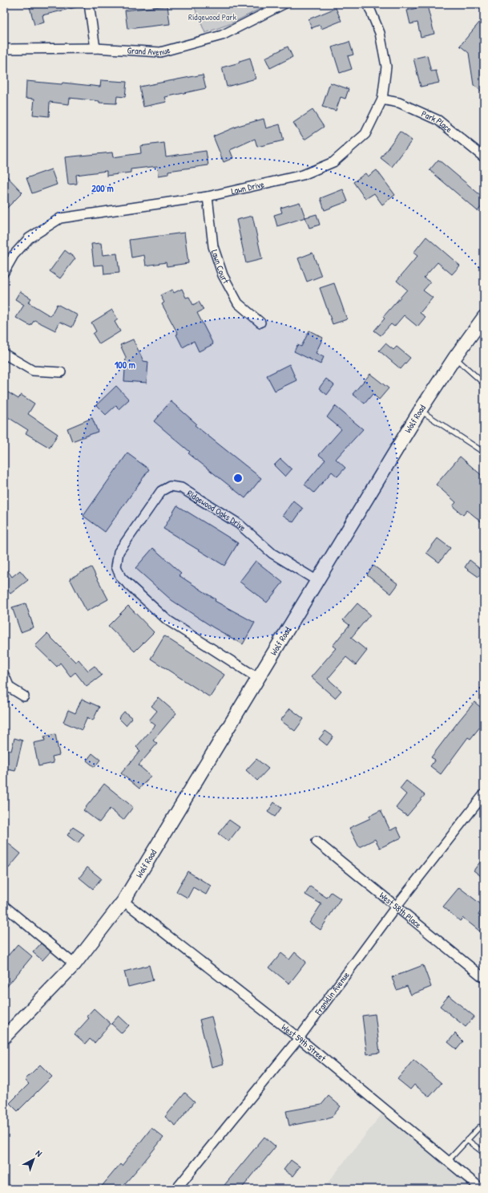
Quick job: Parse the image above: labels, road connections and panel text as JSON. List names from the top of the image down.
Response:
{
  "streets": {
    "main road": ["Wolf Road"],
    "street": [
      "Grand Avenue",
      "Park Place",
      "Lawn Drive",
      "Lawn Court",
      "Ridgewood Oaks Drive",
      "West 58th Place",
      "Franklin Avenue",
      "West 59th Street"
    ]
  },
  "crossings": [
    ["Park Place", "Lawn Drive"],
    ["Lawn Drive", "Lawn Court"],
    ["Wolf Road", "Ridgewood Oaks Drive"],
    ["Wolf Road", "West 59th Street"],
    ["West 58th Place", "Franklin Avenue"],
    ["Franklin Avenue", "West 59th Street"]
  ],
  "parks": ["Ridgewood Park"],
  "north": "top right",
  "rings": ["200 m", "100 m"]
}
